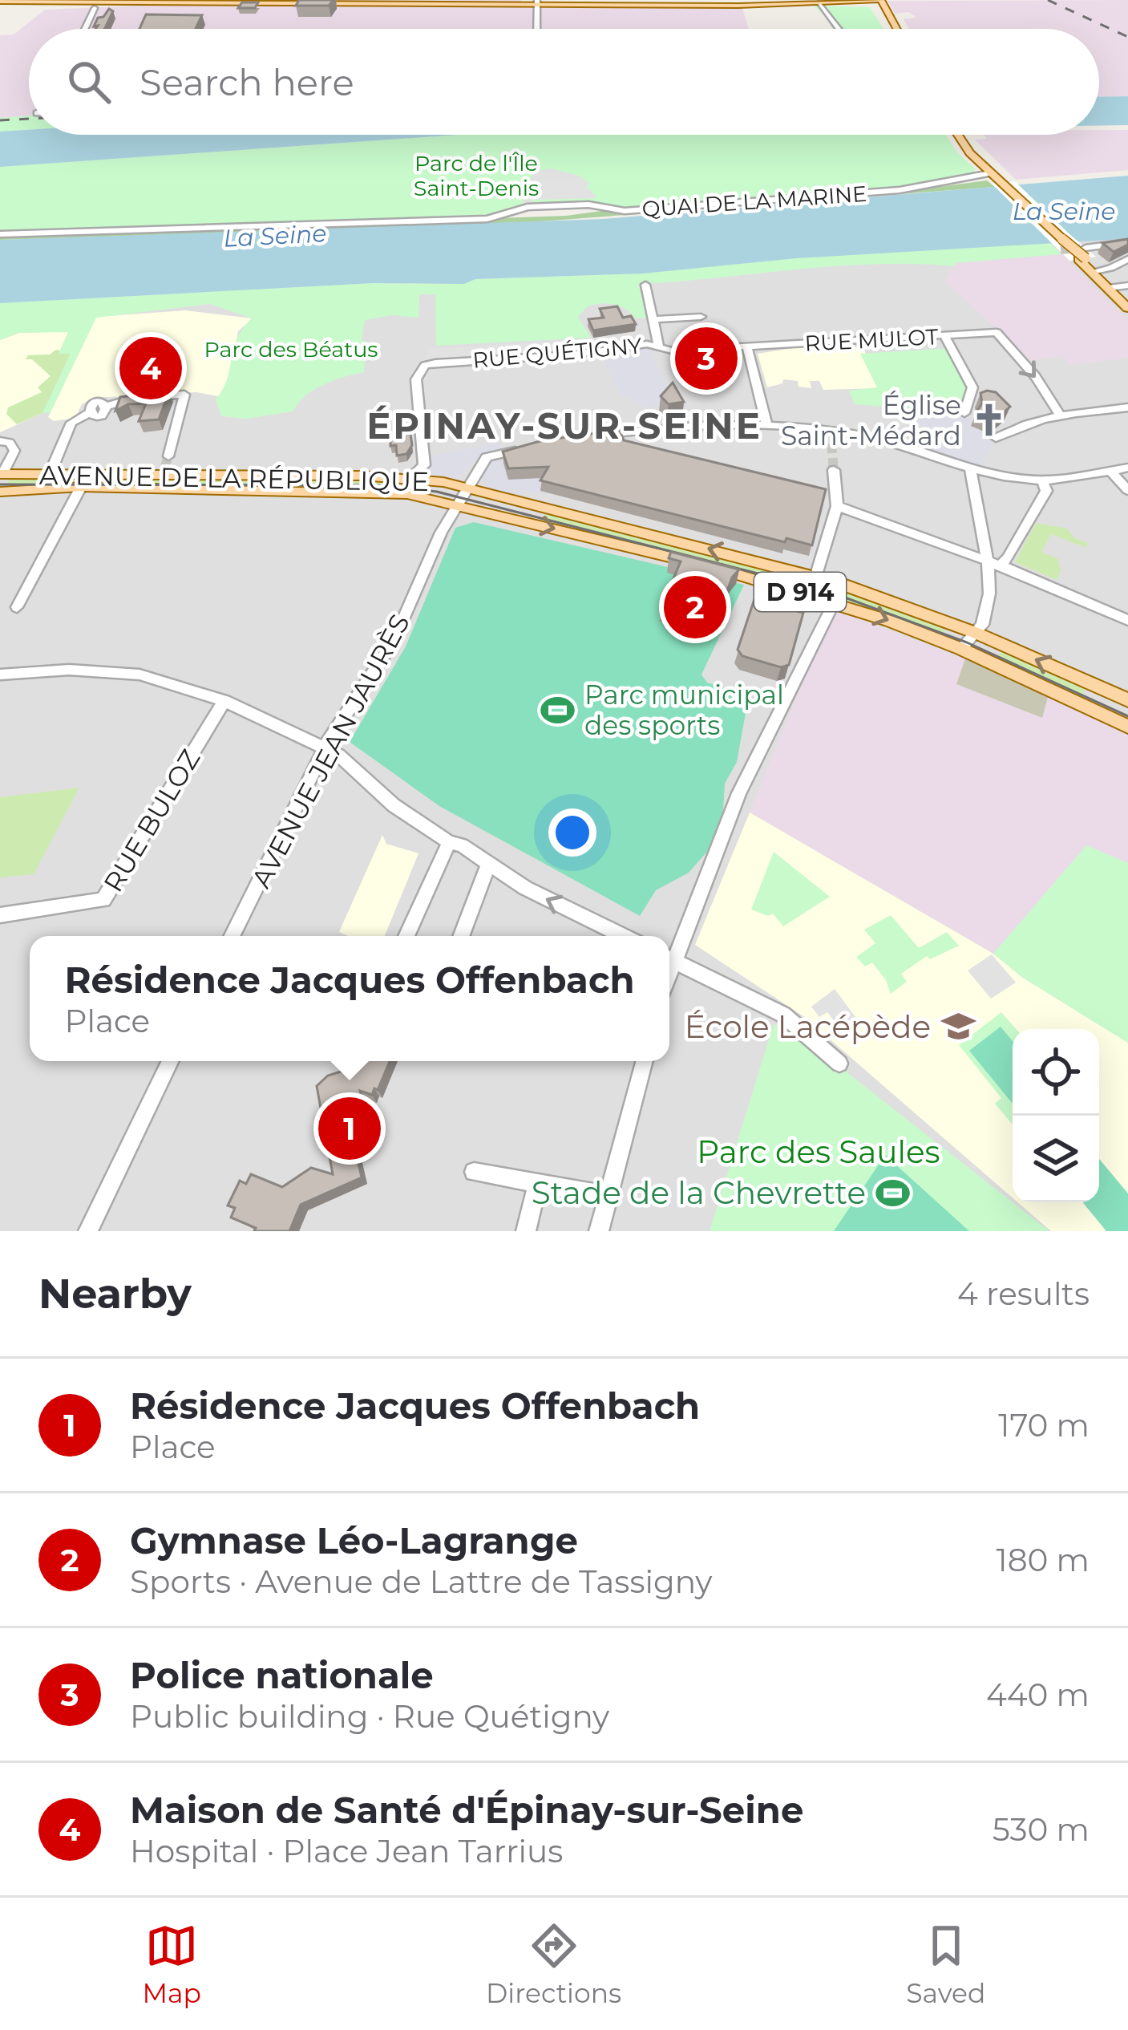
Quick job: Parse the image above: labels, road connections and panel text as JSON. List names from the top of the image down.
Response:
{
  "streets": {
    "main road": ["AVENUE DE LA RÉPUBLIQUE", "D 914"],
    "street": [
      "QUAI DE LA MARINE",
      "RUE MULOT",
      "RUE QUÉTIGNY",
      "AVENUE JEAN JAURÈS",
      "RUE BULOZ"
    ]
  },
  "crossings": [
    ["RUE MULOT", "RUE QUÉTIGNY"],
    ["RUE QUÉTIGNY", "AVENUE DE LA RÉPUBLIQUE"],
    ["AVENUE DE LA RÉPUBLIQUE", "D 914"],
    ["AVENUE DE LA RÉPUBLIQUE", "AVENUE JEAN JAURÈS"],
    ["D 914", "AVENUE JEAN JAURÈS"]
  ],
  "one_way": ["RUE MULOT"],
  "districts": ["ÉPINAY-SUR-SEINE"],
  "water": ["La Seine"],
  "parks": ["Parc de l'Île Saint-Denis", "Parc des Béatus", "Parc des Saules"],
  "places": {
    "church": ["Église Saint-Médard"],
    "sports": ["Parc municipal des sports", "Stade de la Chevrette"],
    "school or university": ["École Lacépède"]
  },
  "page": {
    "search": "Search here",
    "pins": [
      "3",
      "4",
      "2",
      "1"
    ],
    "popup": ["Résidence Jacques Offenbach", "Place"],
    "heading": ["Nearby", "4 results"],
    "list": [
      {
        "mark": "1",
        "name": "Résidence Jacques Offenbach",
        "note": "Place",
        "value": "170 m"
      },
      {
        "mark": "2",
        "name": "Gymnase Léo-Lagrange",
        "note": "Sports · Avenue de Lattre de Tassigny",
        "value": "180 m"
      },
      {
        "mark": "3",
        "name": "Police nationale",
        "note": "Public building · Rue Quétigny",
        "value": "440 m"
      },
      {
        "mark": "4",
        "name": "Maison de Santé d'Épinay-sur-Seine",
        "note": "Hospital · Place Jean Tarrius",
        "value": "530 m"
      }
    ],
    "nav": ["Map", "Directions", "Saved"]
  }
}
